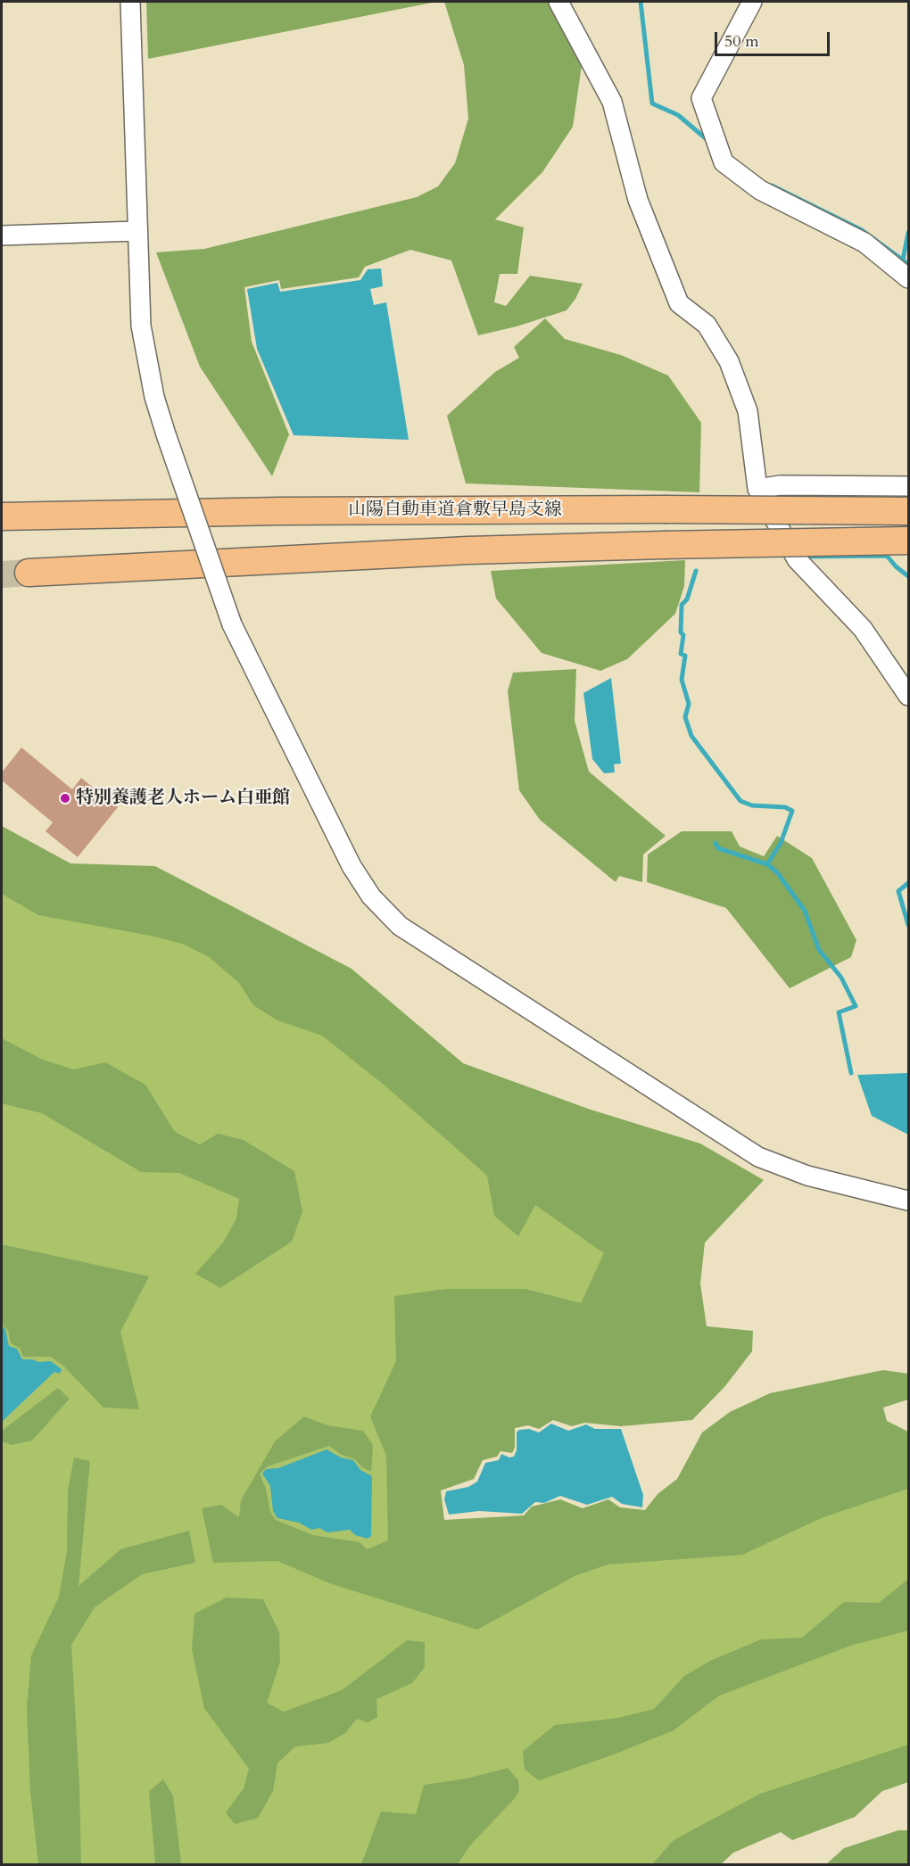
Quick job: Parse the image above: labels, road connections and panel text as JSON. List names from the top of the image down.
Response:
{
  "streets": {
    "highway": ["山陽自動車道倉敷早島支線"]
  },
  "places": ["特別養護老人ホーム白亜館"],
  "scale_bar": "50 m"
}
